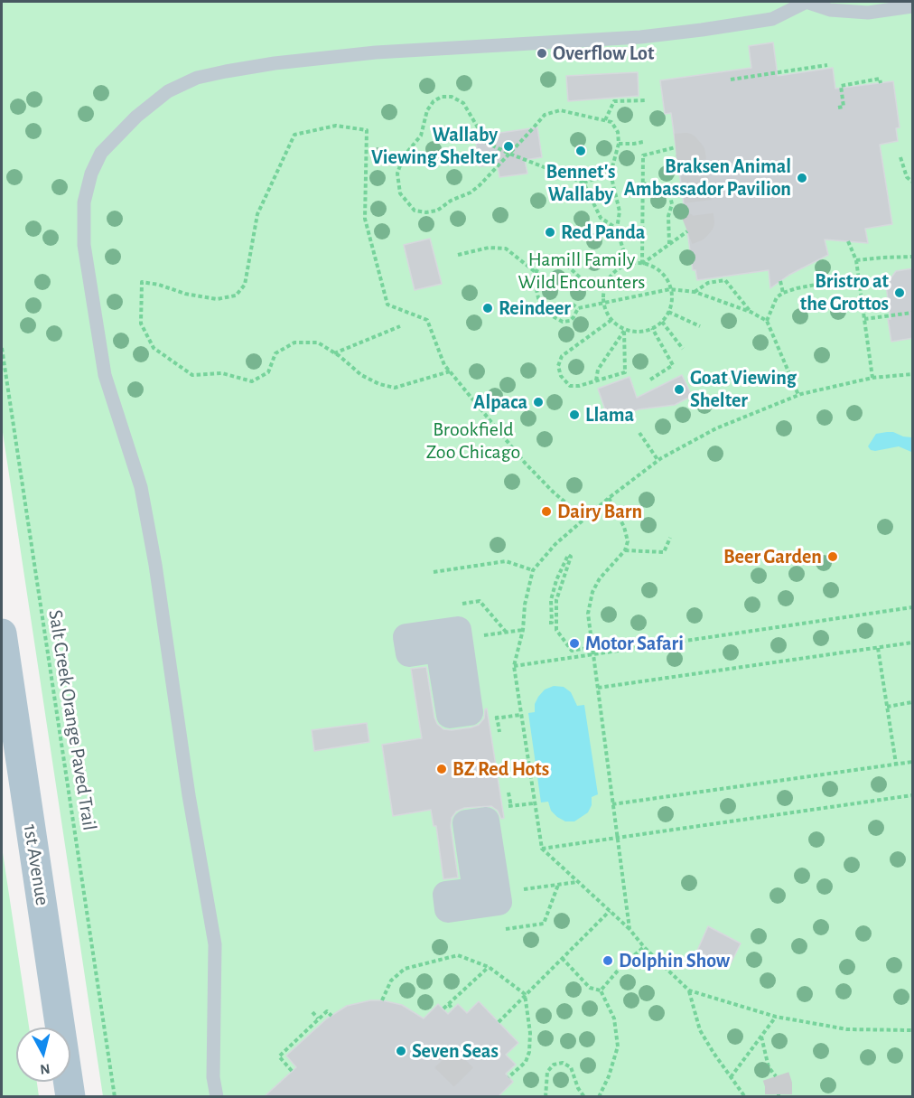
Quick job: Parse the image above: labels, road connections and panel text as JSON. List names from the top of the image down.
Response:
{
  "streets": {
    "main road": ["1st Avenue"],
    "path": ["Salt Creek Orange Paved Trail"]
  },
  "parks": ["Hamill Family Wild Encounters", "Brookfield Zoo Chicago"],
  "places": [
    "Overflow Lot",
    "Wallaby Viewing Shelter",
    "Bennet's Wallaby",
    "Braksen Animal Ambassador Pavilion",
    "Red Panda",
    "Bristro at the Grottos",
    "Reindeer",
    "Goat Viewing Shelter",
    "Alpaca",
    "Llama",
    "Dairy Barn",
    "Beer Garden",
    "Motor Safari",
    "BZ Red Hots",
    "Dolphin Show",
    "Seven Seas"
  ],
  "north": "bottom"
}
